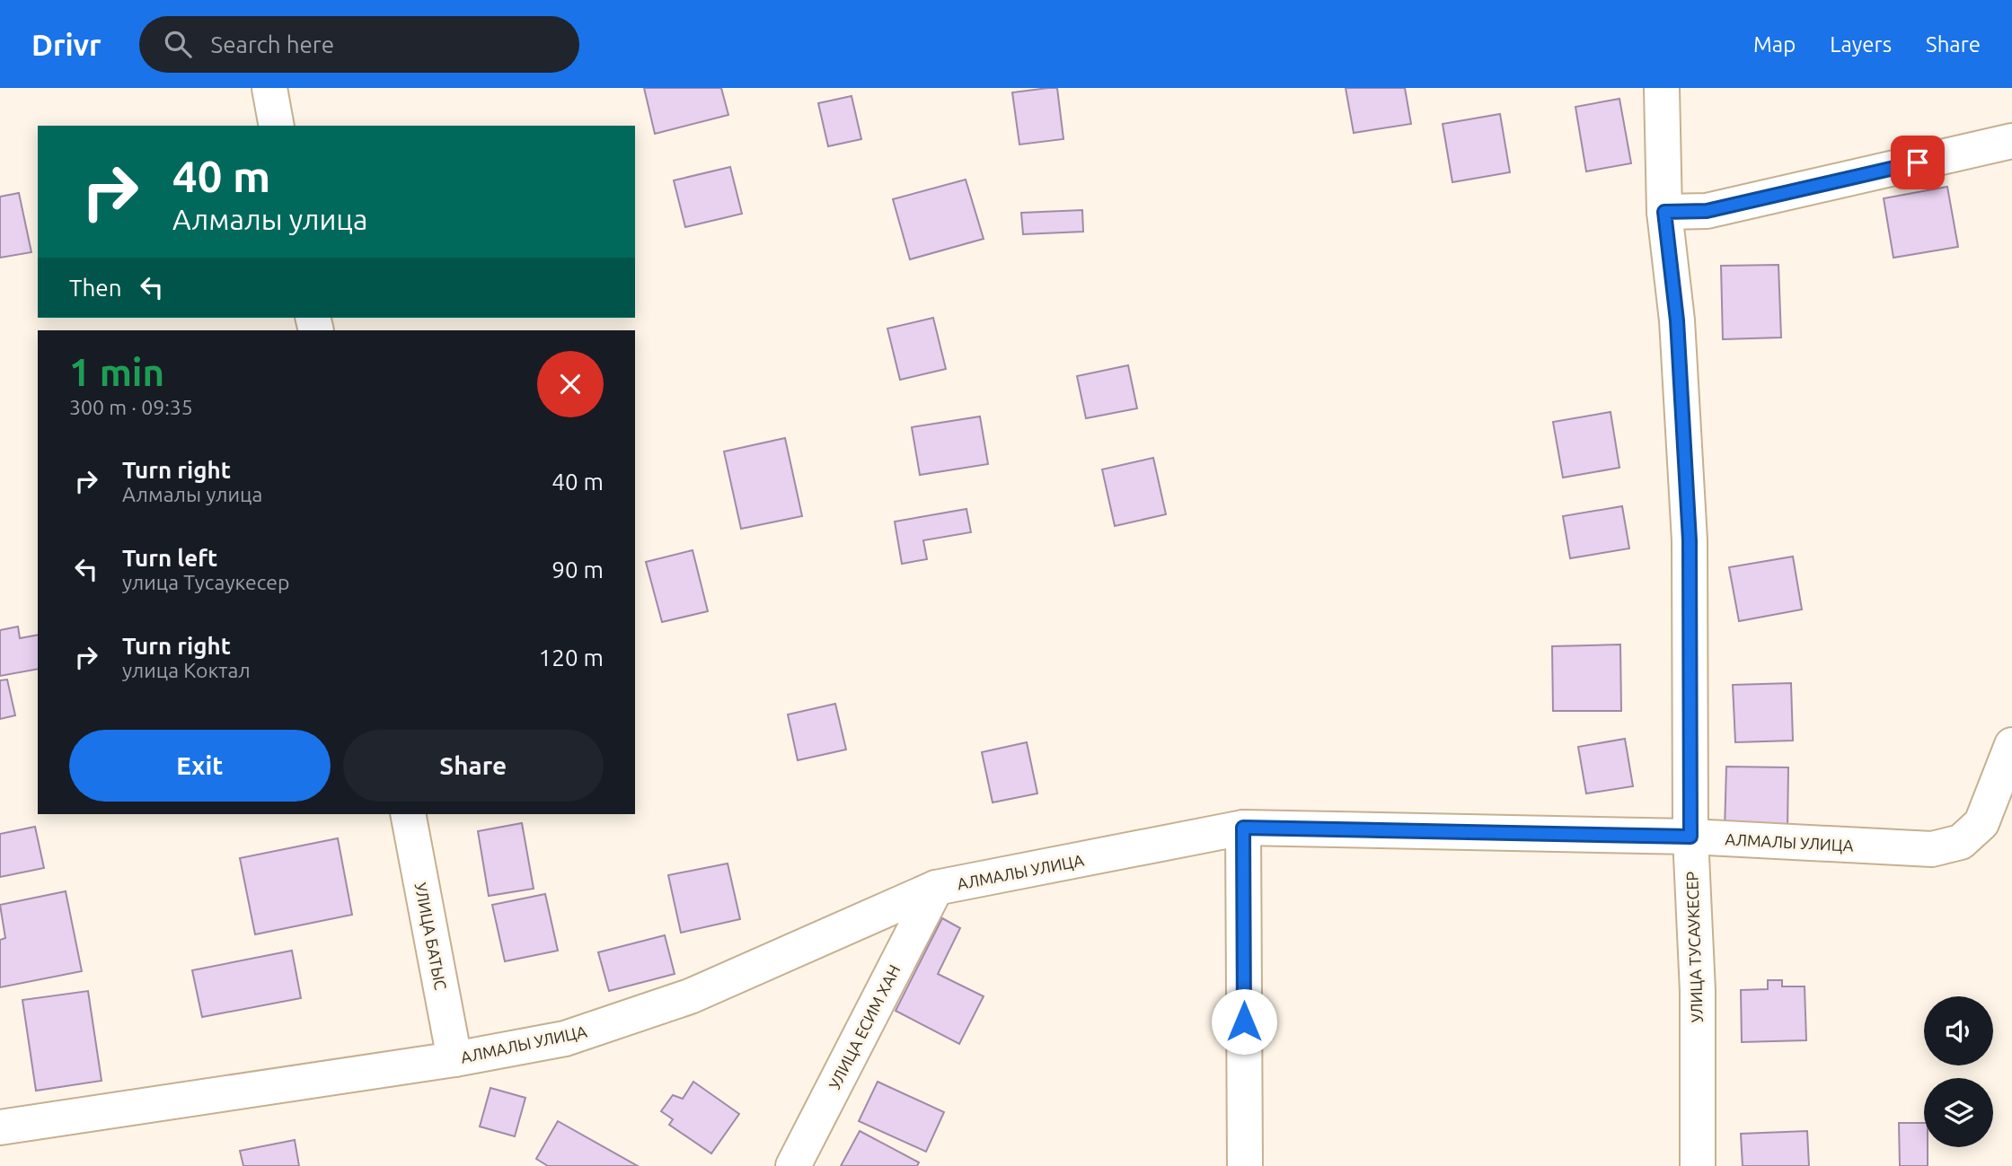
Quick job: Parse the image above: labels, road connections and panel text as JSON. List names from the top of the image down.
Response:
{
  "streets": {
    "street": [
      "АЛМАЛЫ УЛИЦА",
      "УЛИЦА БАТЫС",
      "УЛИЦА ТУСАУКЕСЕР",
      "УЛИЦА ЕСИМ ХАН"
    ]
  },
  "crossings": [
    ["АЛМАЛЫ УЛИЦА", "УЛИЦА БАТЫС"],
    ["АЛМАЛЫ УЛИЦА", "УЛИЦА ТУСАУКЕСЕР"],
    ["АЛМАЛЫ УЛИЦА", "УЛИЦА ЕСИМ ХАН"]
  ],
  "page": {
    "header": "Drivr",
    "search": "Search here",
    "nav": ["Map", "Layers", "Share"],
    "turn": ["40 m", "Алмалы улица"],
    "then": "Then",
    "heading": ["1 min", "300 m · 09:35"],
    "list": [
      {
        "name": "Turn right",
        "note": "Алмалы улица",
        "value": "40 m"
      },
      {
        "name": "Turn left",
        "note": "улица Тусаукесер",
        "value": "90 m"
      },
      {
        "name": "Turn right",
        "note": "улица Коктал",
        "value": "120 m"
      }
    ],
    "buttons": ["Exit", "Share"]
  }
}
